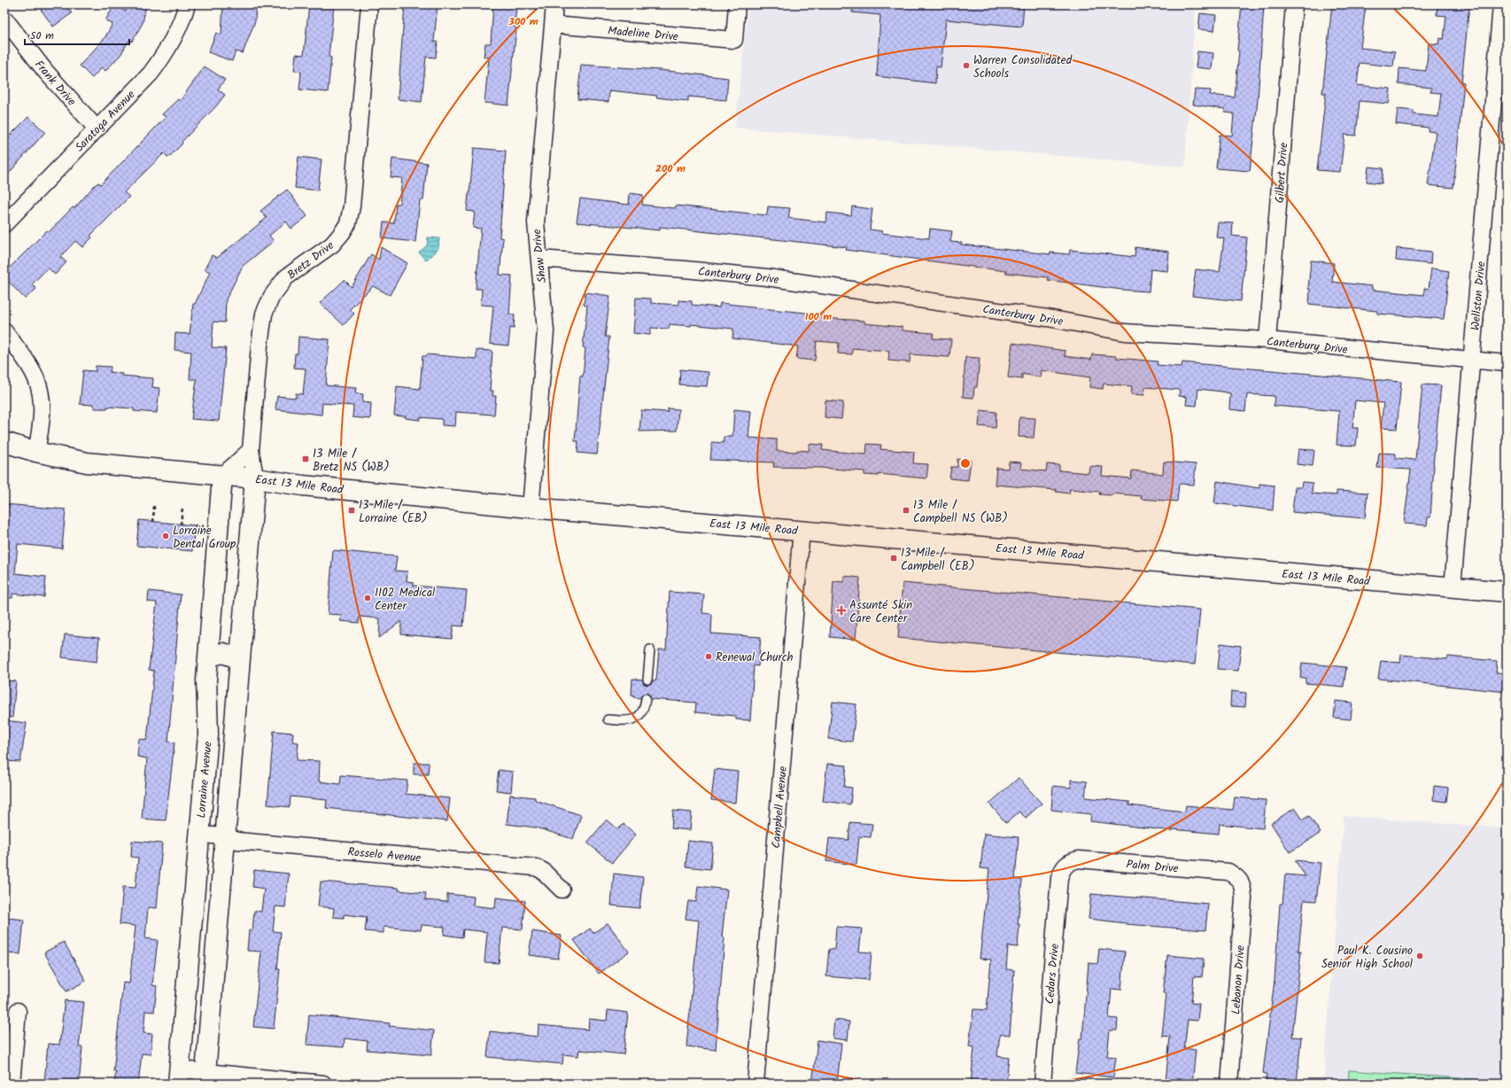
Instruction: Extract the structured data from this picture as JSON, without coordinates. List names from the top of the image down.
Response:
{
  "streets": {
    "main road": ["East 13 Mile Road", "Lorraine Avenue"],
    "street": [
      "Madeline Drive",
      "Frank Drive",
      "Saratoga Avenue",
      "Gilbert Drive",
      "Shaw Drive",
      "Bretz Drive",
      "Canterbury Drive",
      "Wellston Drive",
      "Campbell Avenue",
      "Rosselo Avenue",
      "Palm Drive",
      "Cedars Drive",
      "Lebanon Drive"
    ]
  },
  "crossings": [
    ["Madeline Drive", "Shaw Drive"],
    ["Frank Drive", "Saratoga Avenue"],
    ["Gilbert Drive", "Canterbury Drive"],
    ["Shaw Drive", "Canterbury Drive"],
    ["Shaw Drive", "East 13 Mile Road"],
    ["Bretz Drive", "East 13 Mile Road"],
    ["Canterbury Drive", "Wellston Drive"],
    ["Wellston Drive", "East 13 Mile Road"],
    ["East 13 Mile Road", "Lorraine Avenue"],
    ["East 13 Mile Road", "Campbell Avenue"],
    ["Lorraine Avenue", "Rosselo Avenue"],
    ["Palm Drive", "Cedars Drive"],
    ["Palm Drive", "Lebanon Drive"]
  ],
  "places": {
    "other": [
      "Warren Consolidated Schools",
      "Lorraine Dental Group",
      "1102 Medical Center",
      "Renewal Church",
      "Paul K. Cousino Senior High School"
    ],
    "transit": [
      "13 Mile / Bretz NS (WB)",
      "13 Mile / Lorraine (EB)",
      "13 Mile / Campbell NS (WB)",
      "13 Mile / Campbell (EB)"
    ],
    "health": ["Assunté Skin Care Center"]
  },
  "scale_bar": "50 m",
  "rings": ["300 m", "200 m", "100 m"]
}
